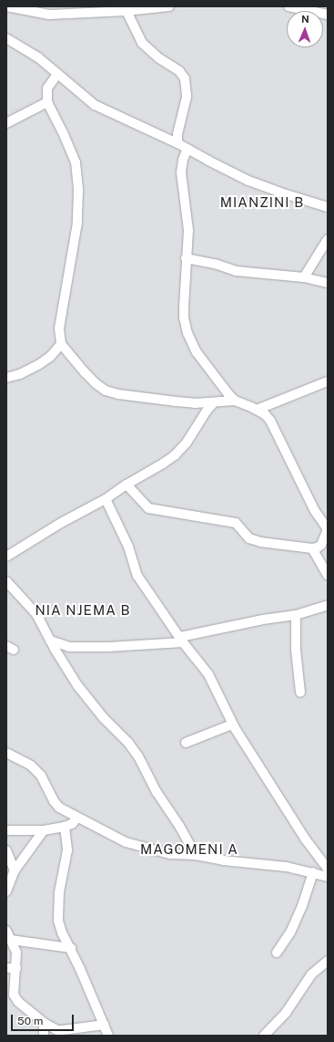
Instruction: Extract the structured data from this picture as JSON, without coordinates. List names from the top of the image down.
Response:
{
  "districts": ["MIANZINI B", "NIA NJEMA B", "MAGOMENI A"],
  "scale_bar": "50 m",
  "north": "top"
}
